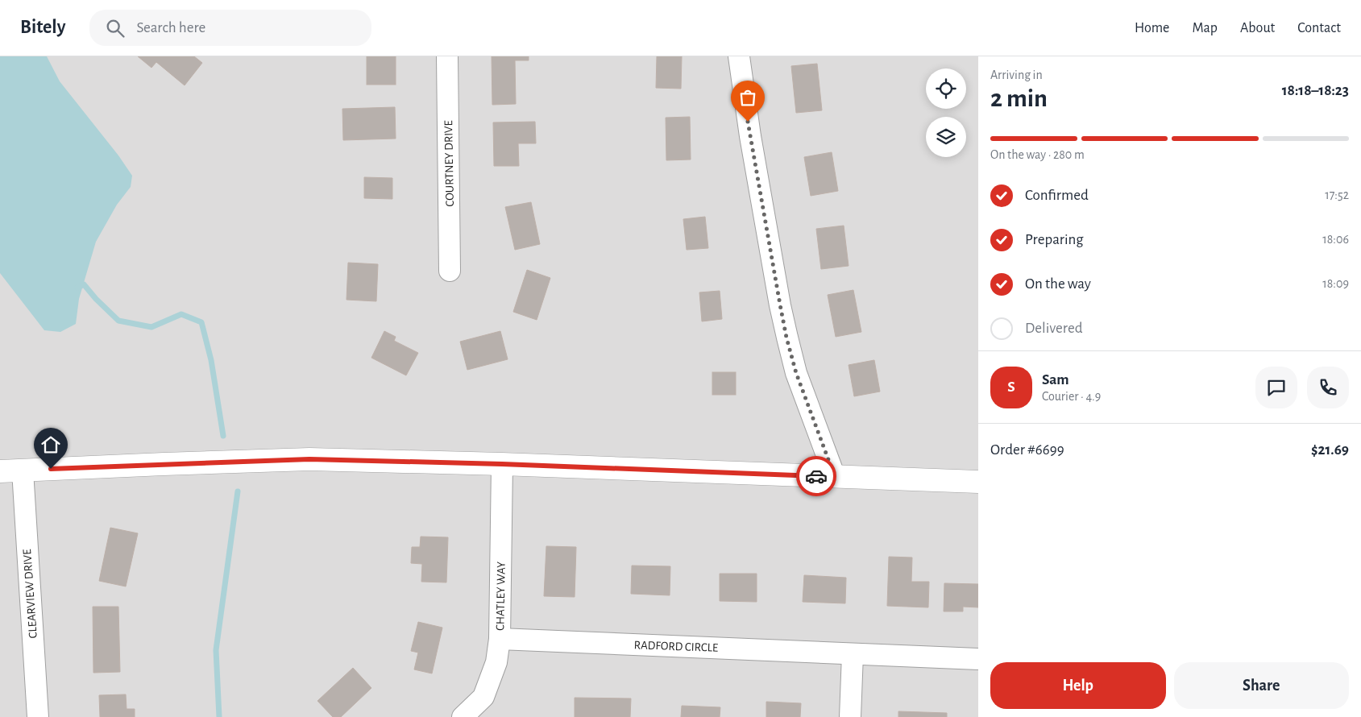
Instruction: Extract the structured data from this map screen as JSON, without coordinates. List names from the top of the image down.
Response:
{
  "streets": {
    "street": [
      "COURTNEY DRIVE",
      "CLEARVIEW DRIVE",
      "CHATLEY WAY",
      "RADFORD CIRCLE"
    ]
  },
  "crossings": [
    ["CHATLEY WAY", "RADFORD CIRCLE"]
  ],
  "page": {
    "header": "Bitely",
    "search": "Search here",
    "nav": [
      "Home",
      "Map",
      "About",
      "Contact"
    ],
    "heading": ["2 min", "Arriving in", "18:18–18:23"],
    "panel": [
      "Sam",
      "Courier · 4.9",
      "Order #6699",
      "$21.69"
    ],
    "bar": "On the way · 280 m",
    "list": [
      ["Confirmed", "17:52"],
      ["Preparing", "18:06"],
      ["On the way", "18:09"],
      "Delivered"
    ],
    "round": "S",
    "buttons": ["Help", "Share"]
  }
}
